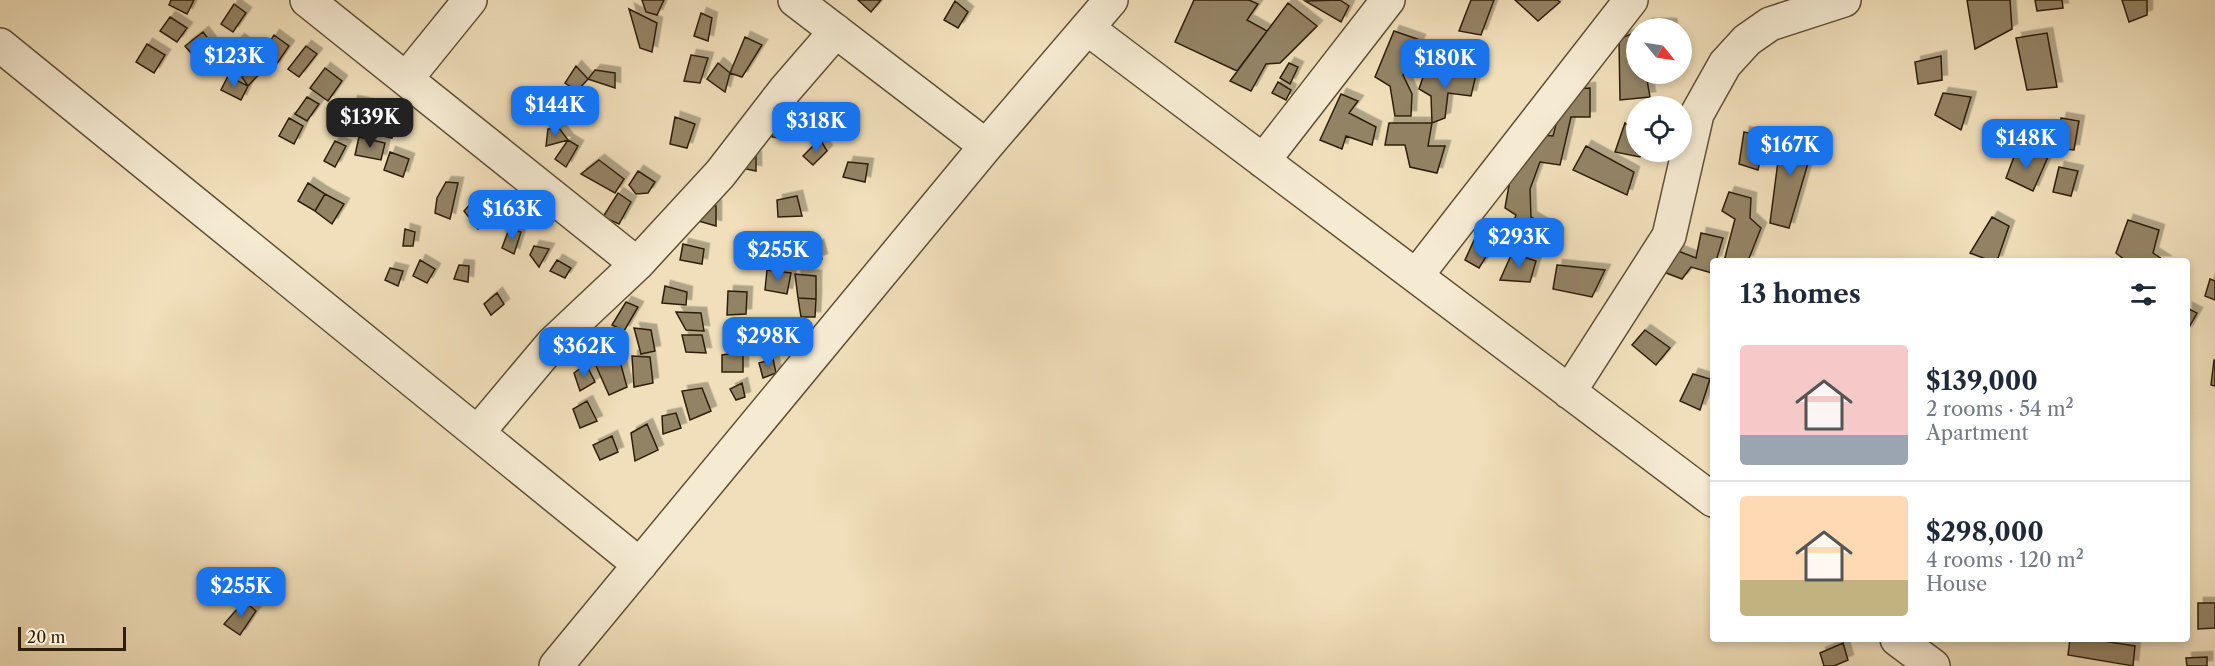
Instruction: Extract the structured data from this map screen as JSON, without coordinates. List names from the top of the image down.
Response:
{
  "scale_bar": "20 m",
  "north": "bottom right",
  "page": {
    "price": [
      "$123K",
      "$180K",
      "$144K",
      "$139K",
      "$318K",
      "$148K",
      "$167K",
      "$163K",
      "$293K",
      "$255K",
      "$298K",
      "$362K",
      "$255K"
    ],
    "heading": "13 homes",
    "list": [
      {
        "name": "$139,000",
        "note": "2 rooms · 54 m² · Apartment"
      },
      {
        "name": "$298,000",
        "note": "4 rooms · 120 m² · House"
      }
    ],
    "scale": "20 m"
  }
}
